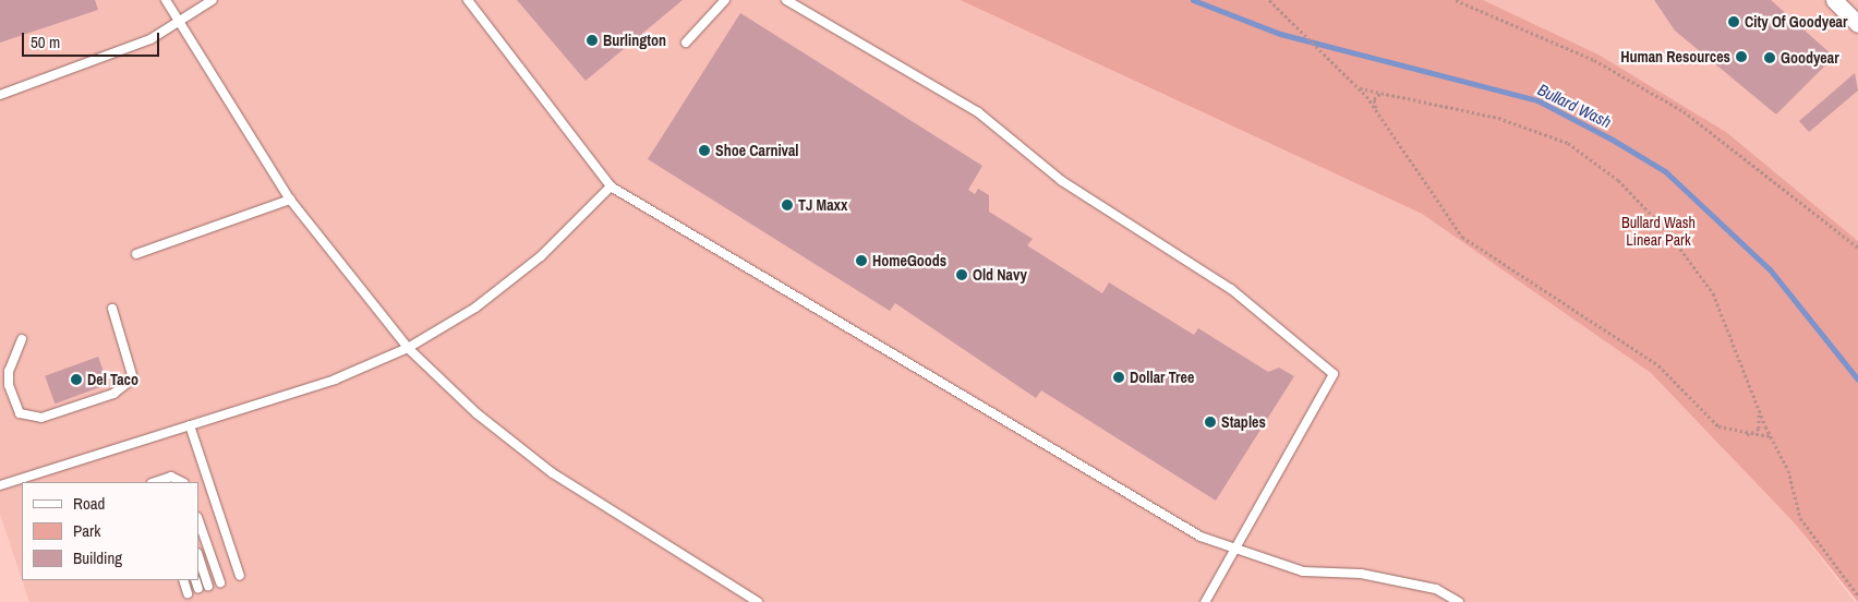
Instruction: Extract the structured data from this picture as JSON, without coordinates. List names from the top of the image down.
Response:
{
  "water": ["Bullard Wash"],
  "parks": ["Bullard Wash Linear Park"],
  "places": [
    "City Of Goodyear",
    "Burlington",
    "Human Resources",
    "Goodyear",
    "Shoe Carnival",
    "TJ Maxx",
    "HomeGoods",
    "Old Navy",
    "Dollar Tree",
    "Del Taco",
    "Staples"
  ],
  "legend": ["Road", "Park", "Building"],
  "scale_bar": "50 m"
}
